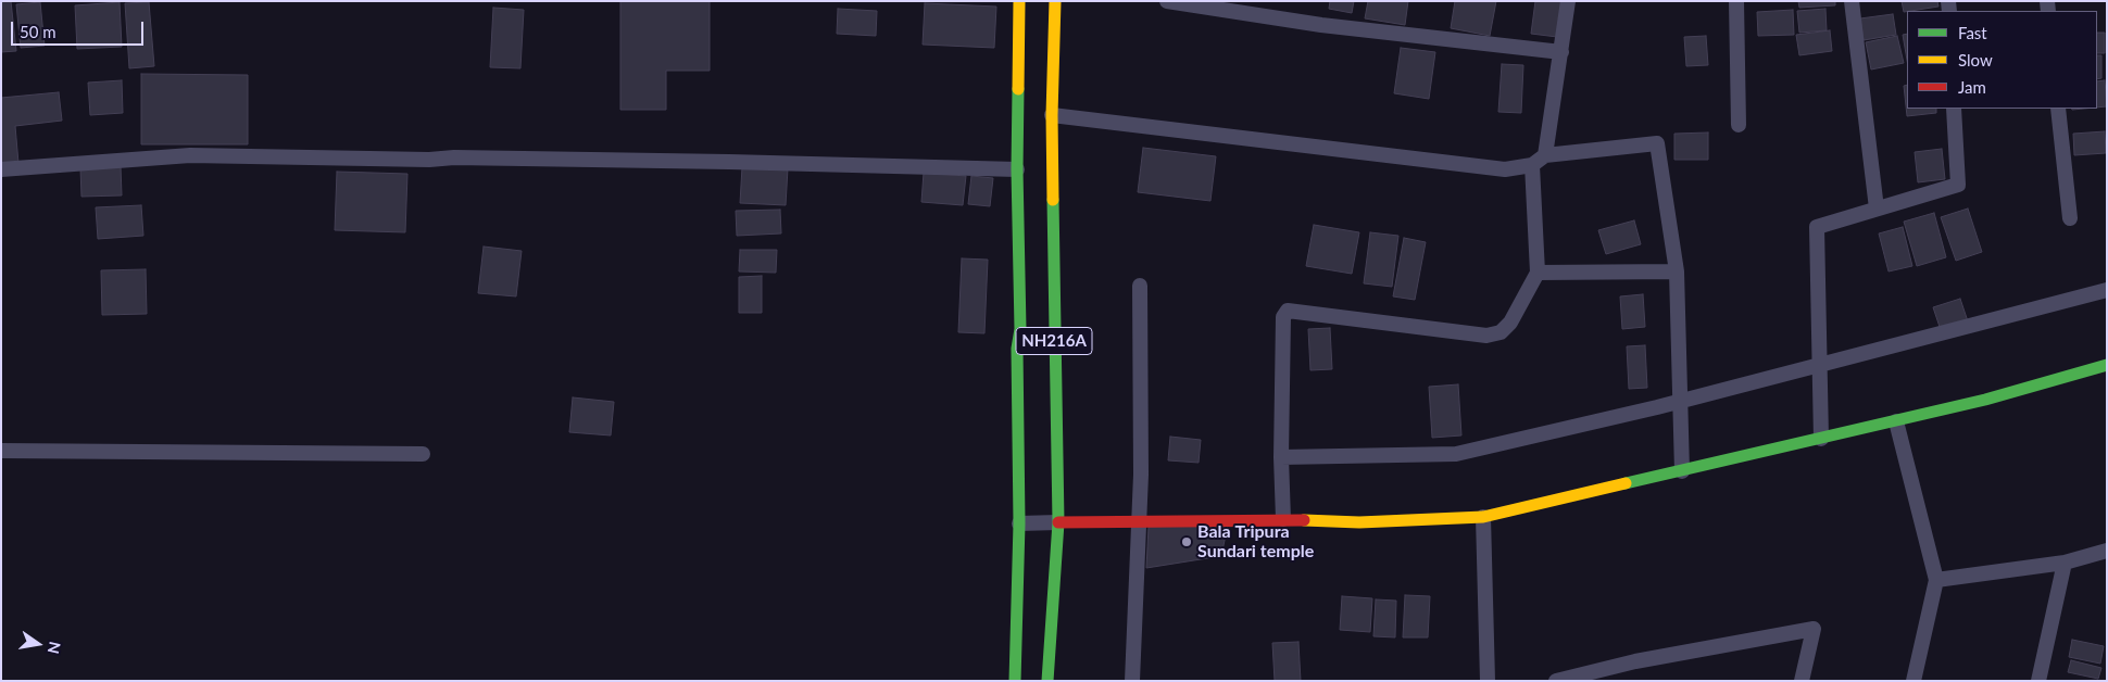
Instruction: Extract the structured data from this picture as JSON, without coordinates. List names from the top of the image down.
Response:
{
  "streets": {
    "main road": ["NH216A"]
  },
  "places": ["Bala Tripura Sundari temple"],
  "legend": ["Fast", "Slow", "Jam"],
  "scale_bar": "50 m",
  "north": "right"
}
